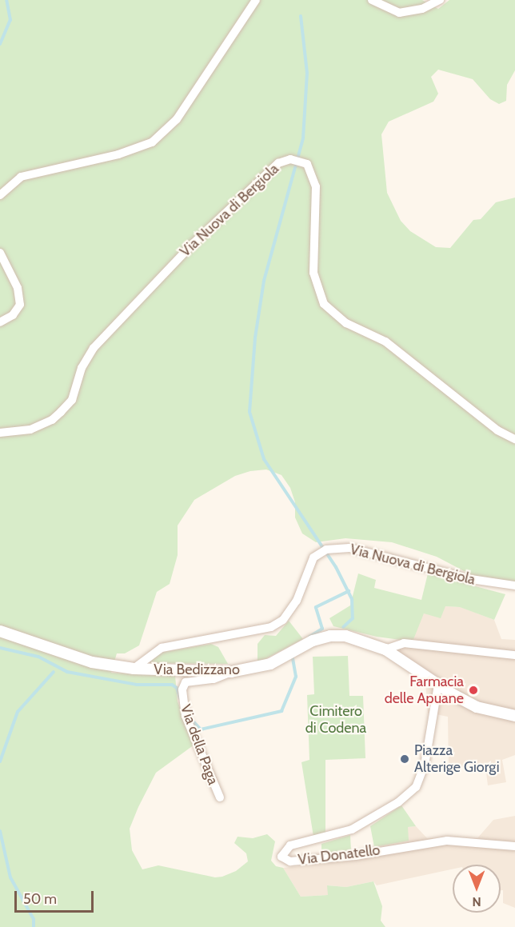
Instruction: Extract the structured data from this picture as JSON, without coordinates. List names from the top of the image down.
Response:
{
  "streets": {
    "street": [
      "Via Nuova di Bergiola",
      "Via Bedizzano",
      "Via della Paga",
      "Via Donatello"
    ]
  },
  "crossings": [
    ["Via Nuova di Bergiola", "Via Bedizzano"],
    ["Via Bedizzano", "Via della Paga"],
    ["Via Bedizzano", "Via Donatello"]
  ],
  "parks": ["Cimitero di Codena"],
  "places": ["Farmacia delle Apuane", "Piazza Alterige Giorgi"],
  "scale_bar": "50 m",
  "north": "bottom"
}
